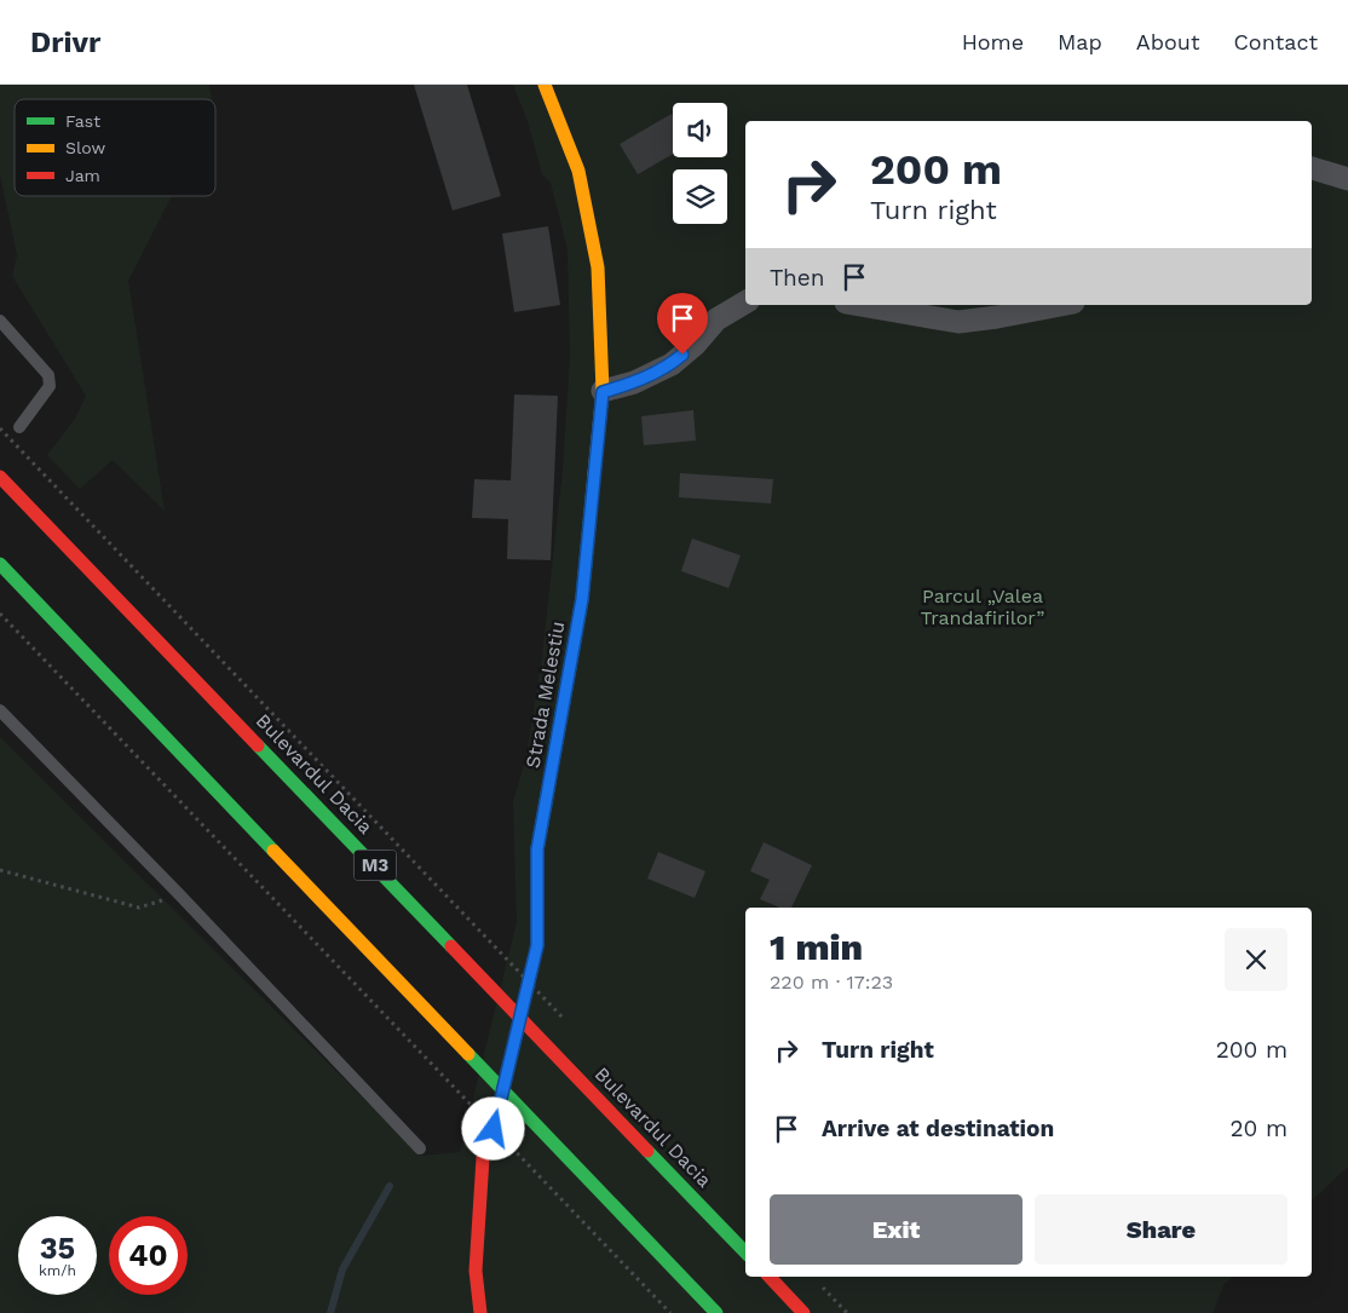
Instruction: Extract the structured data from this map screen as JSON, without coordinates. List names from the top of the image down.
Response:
{
  "streets": {
    "main road": ["Strada Melestiu", "Bulevardul Dacia", "M3"]
  },
  "parks": ["Parcul „Valea Trandafirilor”"],
  "legend": ["Fast", "Slow", "Jam"],
  "page": {
    "header": "Drivr",
    "nav": [
      "Home",
      "Map",
      "About",
      "Contact"
    ],
    "turn": ["200 m", "Turn right"],
    "then": "Then",
    "heading": ["1 min", "220 m · 17:23"],
    "list": [
      {
        "name": "Turn right",
        "value": "200 m"
      },
      {
        "name": "Arrive at destination",
        "value": "20 m"
      }
    ],
    "buttons": ["Exit", "Share"],
    "speed": "35 km/h",
    "limit": "40"
  }
}
